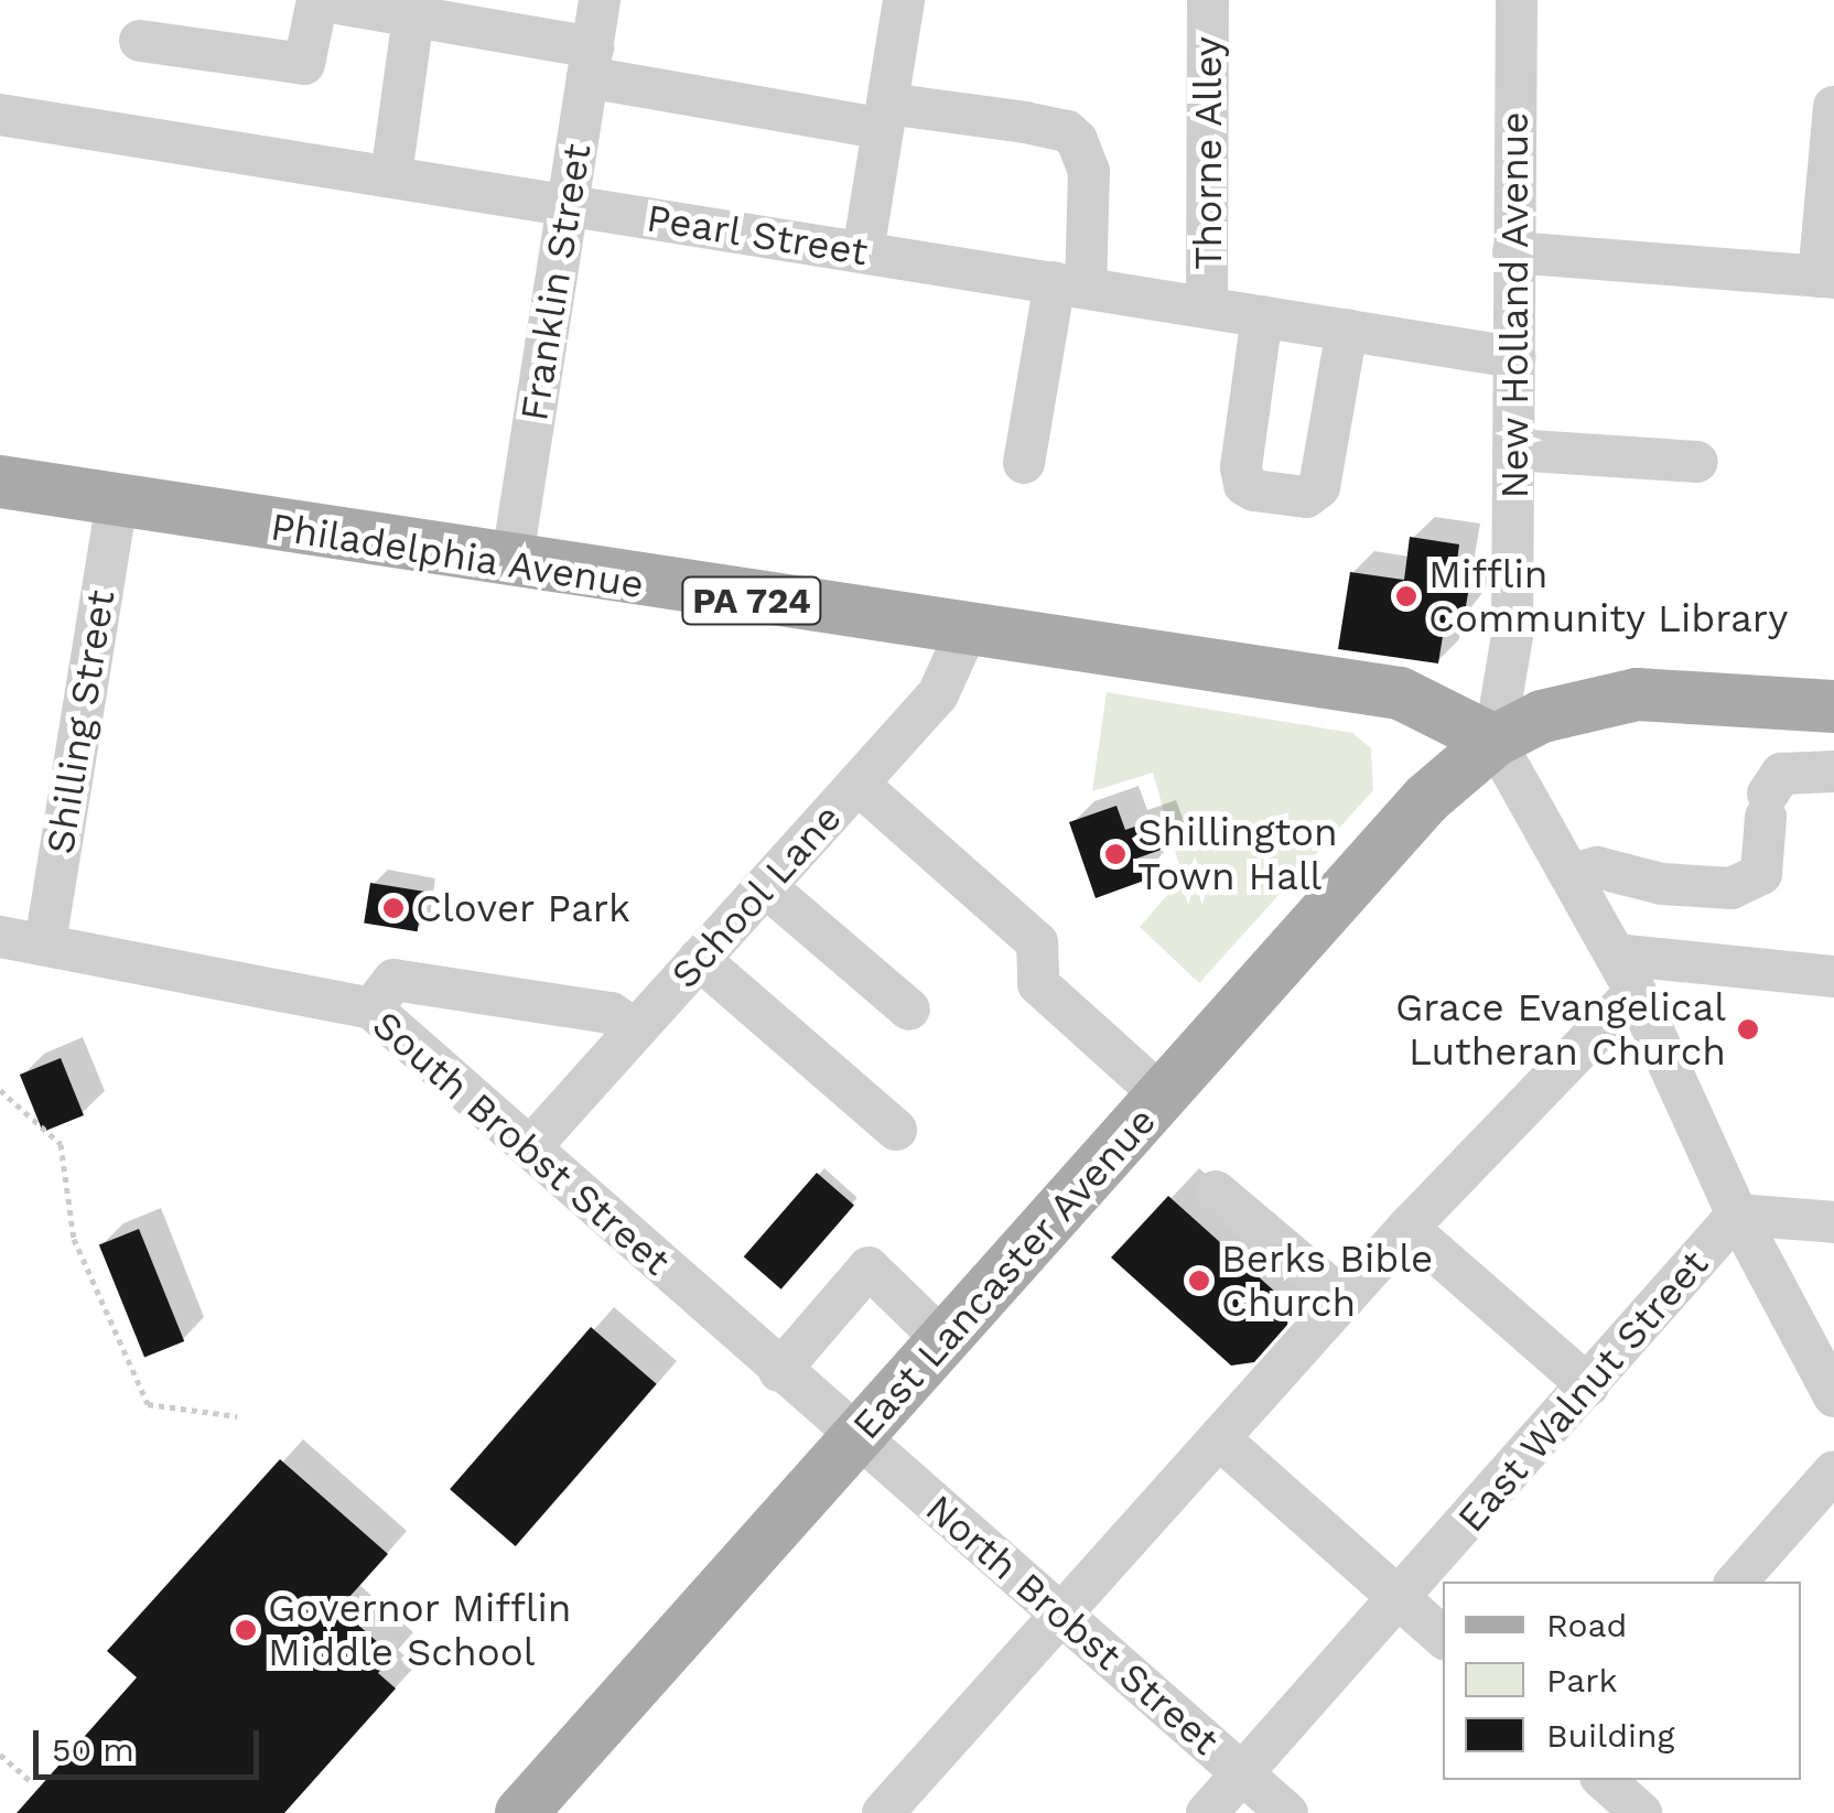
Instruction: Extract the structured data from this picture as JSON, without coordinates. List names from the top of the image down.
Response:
{
  "streets": {
    "main road": ["Philadelphia Avenue", "PA 724", "East Lancaster Avenue"],
    "street": [
      "Thorne Alley",
      "Pearl Street",
      "Franklin Street",
      "New Holland Avenue",
      "Shilling Street",
      "School Lane",
      "South Brobst Street",
      "East Walnut Street",
      "North Brobst Street"
    ]
  },
  "crossings": [
    ["Thorne Alley", "Pearl Street"],
    ["Pearl Street", "Franklin Street"],
    ["Pearl Street", "New Holland Avenue"],
    ["Franklin Street", "Philadelphia Avenue"],
    ["New Holland Avenue", "Philadelphia Avenue"],
    ["New Holland Avenue", "East Lancaster Avenue"],
    ["Philadelphia Avenue", "Shilling Street"],
    ["Philadelphia Avenue", "School Lane"],
    ["Philadelphia Avenue", "East Lancaster Avenue"],
    ["Shilling Street", "South Brobst Street"],
    ["School Lane", "South Brobst Street"],
    ["South Brobst Street", "East Lancaster Avenue"],
    ["South Brobst Street", "North Brobst Street"],
    ["East Lancaster Avenue", "North Brobst Street"],
    ["East Walnut Street", "North Brobst Street"]
  ],
  "places": [
    "Mifflin Community Library",
    "Shillington Town Hall",
    "Clover Park",
    "Grace Evangelical Lutheran Church",
    "Berks Bible Church",
    "Governor Mifflin Middle School"
  ],
  "legend": ["Road", "Park", "Building"],
  "scale_bar": "50 m"
}
